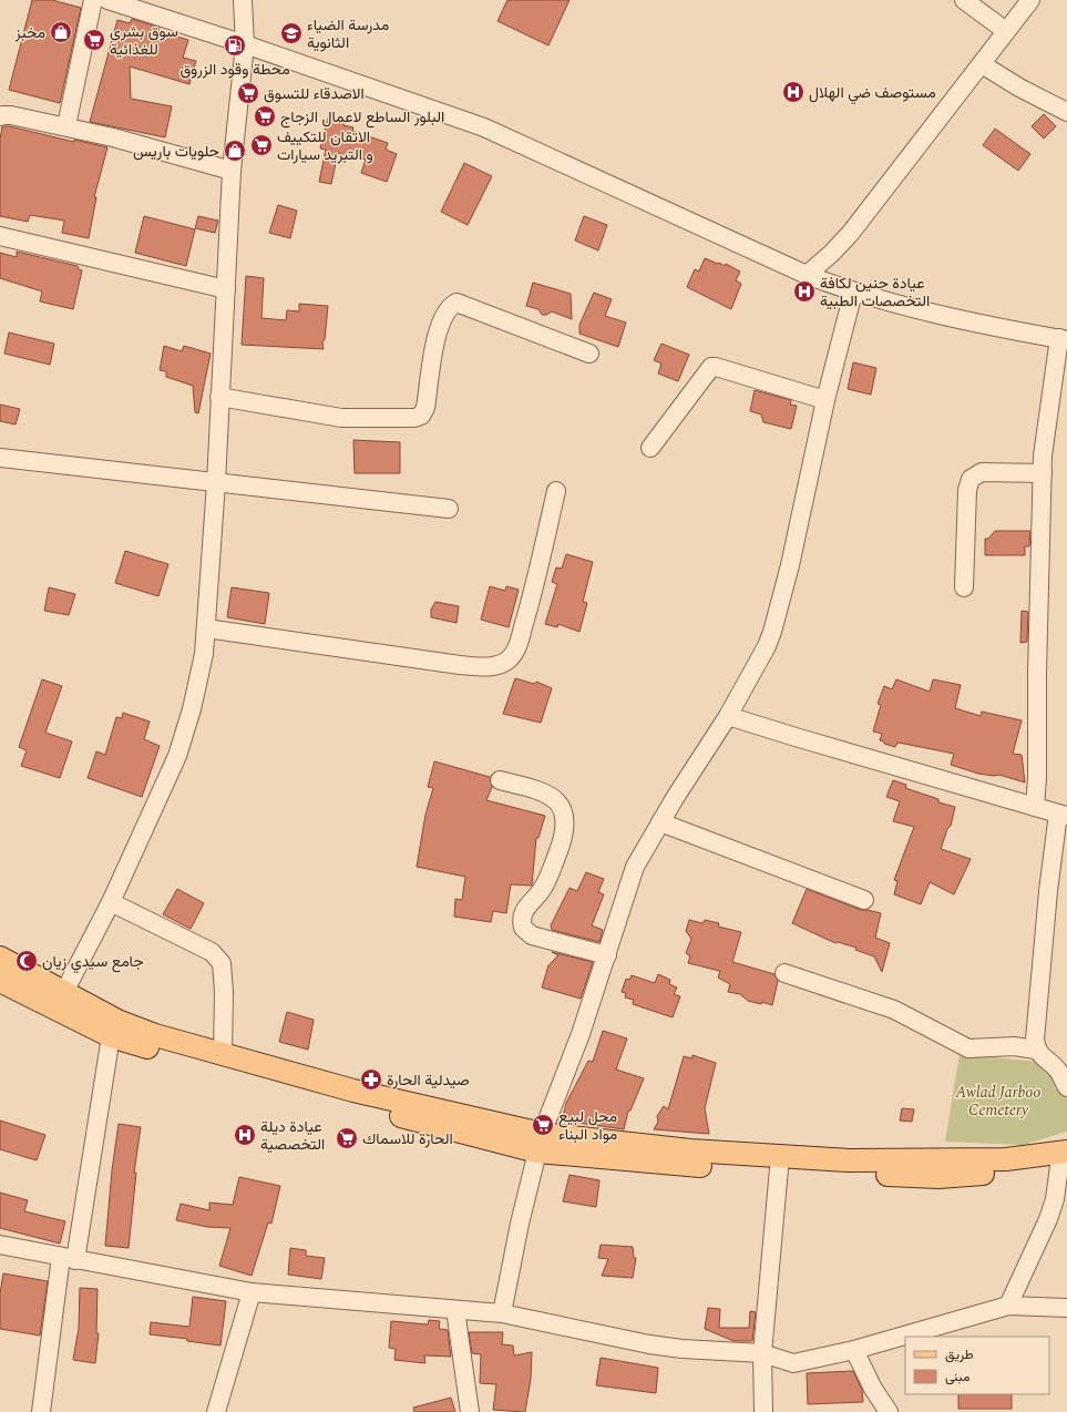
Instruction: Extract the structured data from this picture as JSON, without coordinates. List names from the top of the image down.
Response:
{
  "parks": ["Awlad Jarboo Cemetery"],
  "places": {
    "shop": ["مخبز", "حلويات باريس"],
    "school or university": ["مدرسة الضياء الثانوية"],
    "supermarket": [
      "سوق بشرى للغذائية",
      "الاصدقاء للتسوق",
      "البلور الساطع لاعمال الزجاج",
      "الاتقان للتكييف و التبريد سيارات",
      "محل لبيع مواد البناء",
      "الحارة للاسماك"
    ],
    "fuel station": ["محطة وقود الزروق"],
    "hospital": ["مستوصف ضي الهلال", "عيادة حنين لكافة التخصصات الطبية", "عيادة ديلة التخصصية"],
    "mosque": ["جامع سيدي زيان"],
    "pharmacy": ["صيدلية الحارة"]
  },
  "legend": ["طريق", "مبنى"]
}
